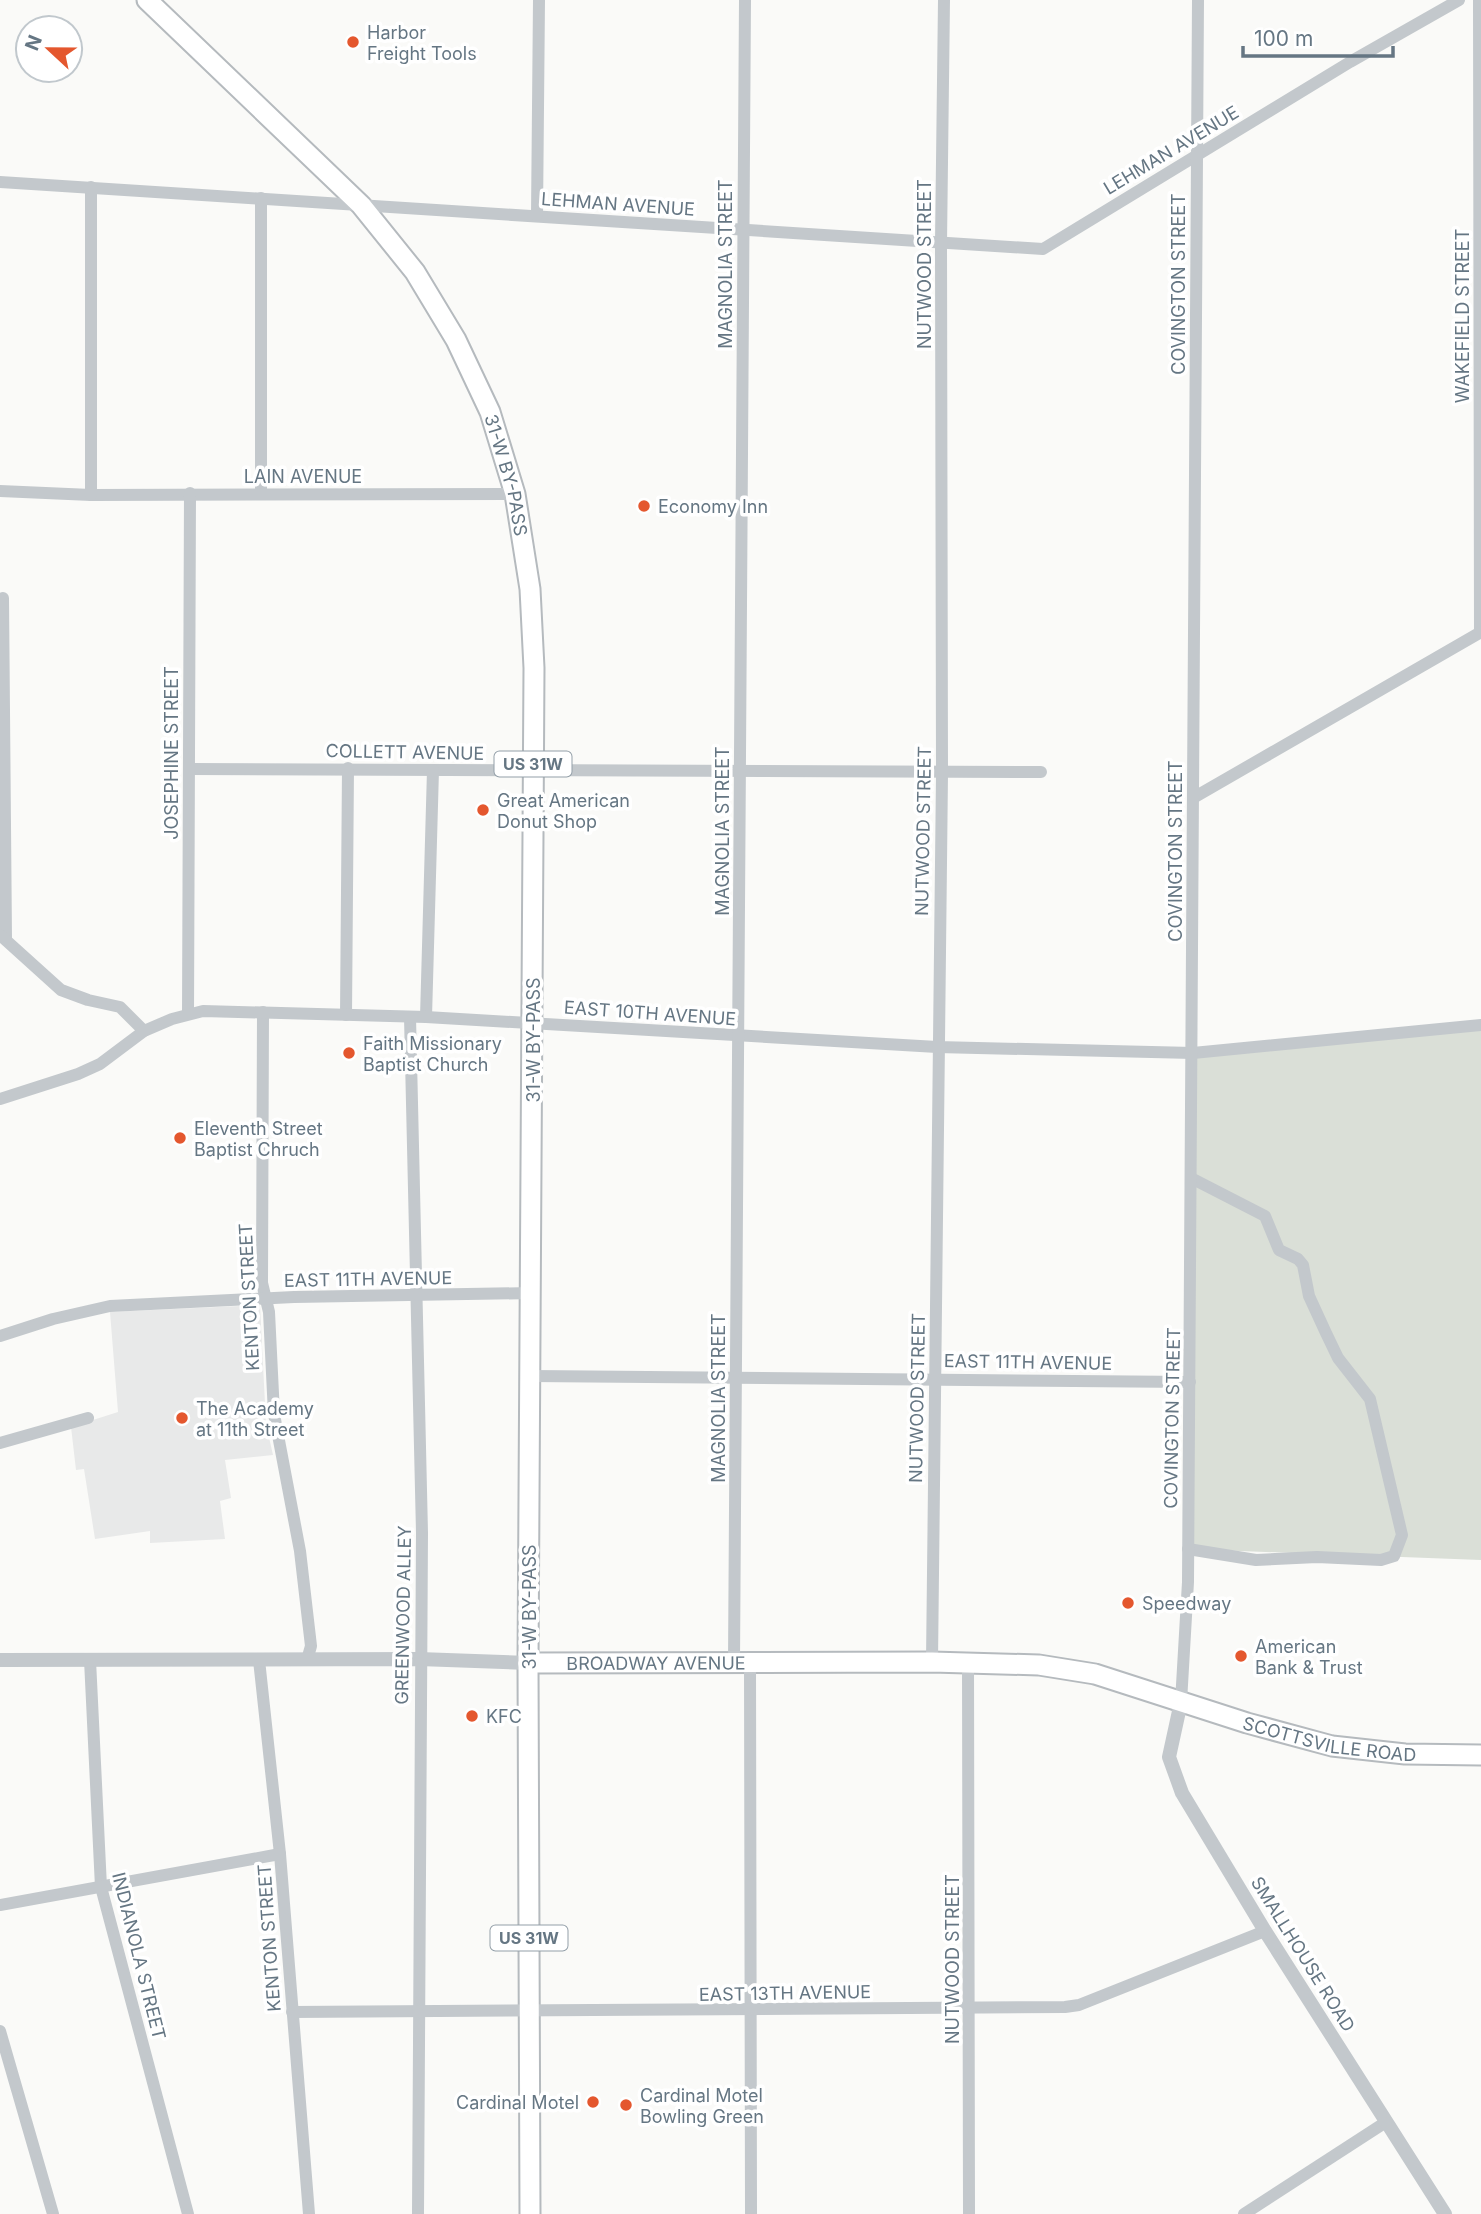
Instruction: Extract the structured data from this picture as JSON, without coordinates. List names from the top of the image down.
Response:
{
  "streets": {
    "main road": [
      "31-W BY-PASS",
      "US 31W",
      "BROADWAY AVENUE",
      "SCOTTSVILLE ROAD"
    ],
    "street": [
      "LEHMAN AVENUE",
      "MAGNOLIA STREET",
      "NUTWOOD STREET",
      "COVINGTON STREET",
      "WAKEFIELD STREET",
      "LAIN AVENUE",
      "COLLETT AVENUE",
      "JOSEPHINE STREET",
      "EAST 10TH AVENUE",
      "EAST 11TH AVENUE",
      "KENTON STREET",
      "GREENWOOD ALLEY",
      "SMALLHOUSE ROAD",
      "INDIANOLA STREET",
      "EAST 13TH AVENUE"
    ]
  },
  "crossings": [
    ["LEHMAN AVENUE", "MAGNOLIA STREET"],
    ["LEHMAN AVENUE", "NUTWOOD STREET"],
    ["LEHMAN AVENUE", "COVINGTON STREET"],
    ["LEHMAN AVENUE", "31-W BY-PASS"],
    ["MAGNOLIA STREET", "COLLETT AVENUE"],
    ["MAGNOLIA STREET", "EAST 10TH AVENUE"],
    ["MAGNOLIA STREET", "EAST 11TH AVENUE"],
    ["MAGNOLIA STREET", "BROADWAY AVENUE"],
    ["MAGNOLIA STREET", "EAST 13TH AVENUE"],
    ["NUTWOOD STREET", "COLLETT AVENUE"],
    ["NUTWOOD STREET", "EAST 10TH AVENUE"],
    ["NUTWOOD STREET", "EAST 11TH AVENUE"],
    ["NUTWOOD STREET", "BROADWAY AVENUE"],
    ["NUTWOOD STREET", "EAST 13TH AVENUE"],
    ["COVINGTON STREET", "EAST 10TH AVENUE"],
    ["COVINGTON STREET", "EAST 11TH AVENUE"],
    ["COVINGTON STREET", "BROADWAY AVENUE"],
    ["COVINGTON STREET", "SCOTTSVILLE ROAD"],
    ["COVINGTON STREET", "SMALLHOUSE ROAD"],
    ["LAIN AVENUE", "31-W BY-PASS"],
    ["LAIN AVENUE", "JOSEPHINE STREET"],
    ["31-W BY-PASS", "COLLETT AVENUE"],
    ["31-W BY-PASS", "EAST 10TH AVENUE"],
    ["31-W BY-PASS", "EAST 11TH AVENUE"],
    ["31-W BY-PASS", "BROADWAY AVENUE"],
    ["31-W BY-PASS", "EAST 13TH AVENUE"],
    ["COLLETT AVENUE", "JOSEPHINE STREET"],
    ["JOSEPHINE STREET", "EAST 10TH AVENUE"],
    ["EAST 10TH AVENUE", "KENTON STREET"],
    ["EAST 10TH AVENUE", "GREENWOOD ALLEY"],
    ["EAST 11TH AVENUE", "KENTON STREET"],
    ["EAST 11TH AVENUE", "GREENWOOD ALLEY"],
    ["KENTON STREET", "BROADWAY AVENUE"],
    ["KENTON STREET", "EAST 13TH AVENUE"],
    ["GREENWOOD ALLEY", "BROADWAY AVENUE"],
    ["GREENWOOD ALLEY", "EAST 13TH AVENUE"],
    ["BROADWAY AVENUE", "SCOTTSVILLE ROAD"],
    ["BROADWAY AVENUE", "SMALLHOUSE ROAD"],
    ["BROADWAY AVENUE", "INDIANOLA STREET"],
    ["SCOTTSVILLE ROAD", "SMALLHOUSE ROAD"],
    ["SMALLHOUSE ROAD", "EAST 13TH AVENUE"]
  ],
  "places": [
    "Harbor Freight Tools",
    "Economy Inn",
    "Great American Donut Shop",
    "Faith Missionary Baptist Church",
    "Eleventh Street Baptist Chruch",
    "The Academy at 11th Street",
    "Speedway",
    "American Bank & Trust",
    "KFC",
    "Cardinal Motel",
    "Cardinal Motel Bowling Green"
  ],
  "scale_bar": "100 m",
  "north": "left"
}
